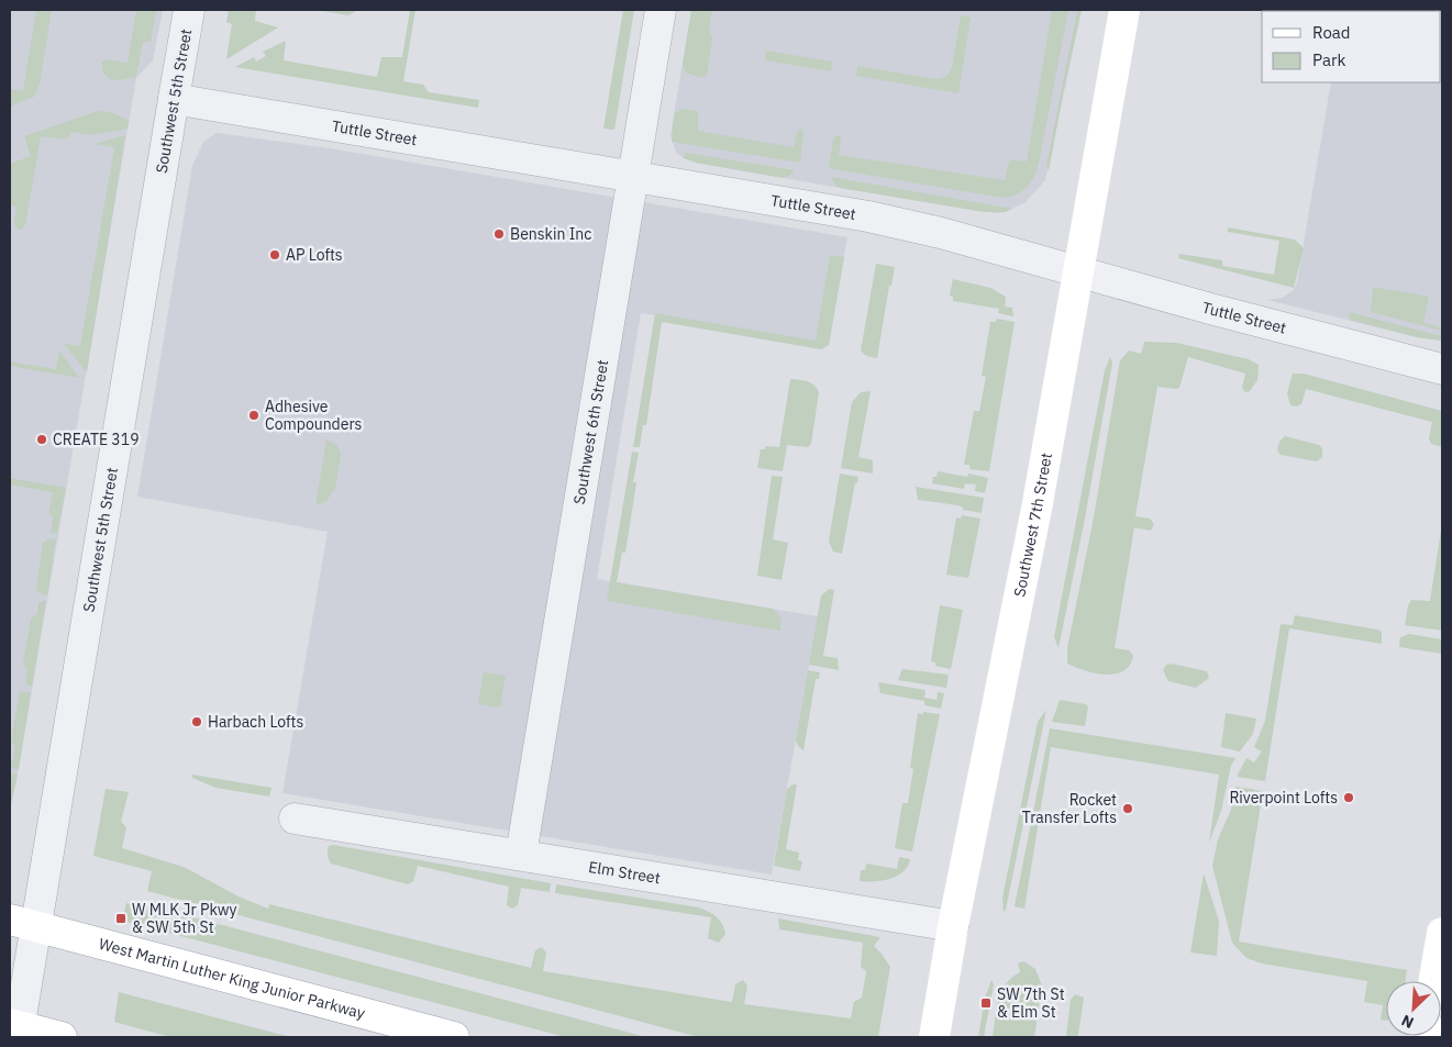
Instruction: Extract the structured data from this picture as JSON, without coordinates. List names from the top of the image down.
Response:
{
  "streets": {
    "main road": ["Southwest 7th Street", "West Martin Luther King Junior Parkway"],
    "street": [
      "Southwest 5th Street",
      "Tuttle Street",
      "Southwest 6th Street",
      "Elm Street"
    ]
  },
  "crossings": [
    ["Southwest 5th Street", "Tuttle Street"],
    ["Southwest 5th Street", "West Martin Luther King Junior Parkway"],
    ["Tuttle Street", "Southwest 6th Street"],
    ["Tuttle Street", "Southwest 7th Street"],
    ["Southwest 6th Street", "Elm Street"],
    ["Southwest 7th Street", "Elm Street"]
  ],
  "places": {
    "other": [
      "Benskin Inc",
      "AP Lofts",
      "Adhesive Compounders",
      "CREATE 319",
      "Harbach Lofts",
      "Riverpoint Lofts",
      "Rocket Transfer Lofts"
    ],
    "transit": ["W MLK Jr Pkwy & SW 5th St", "SW 7th St & Elm St"]
  },
  "legend": ["Road", "Park"],
  "north": "bottom left"
}
